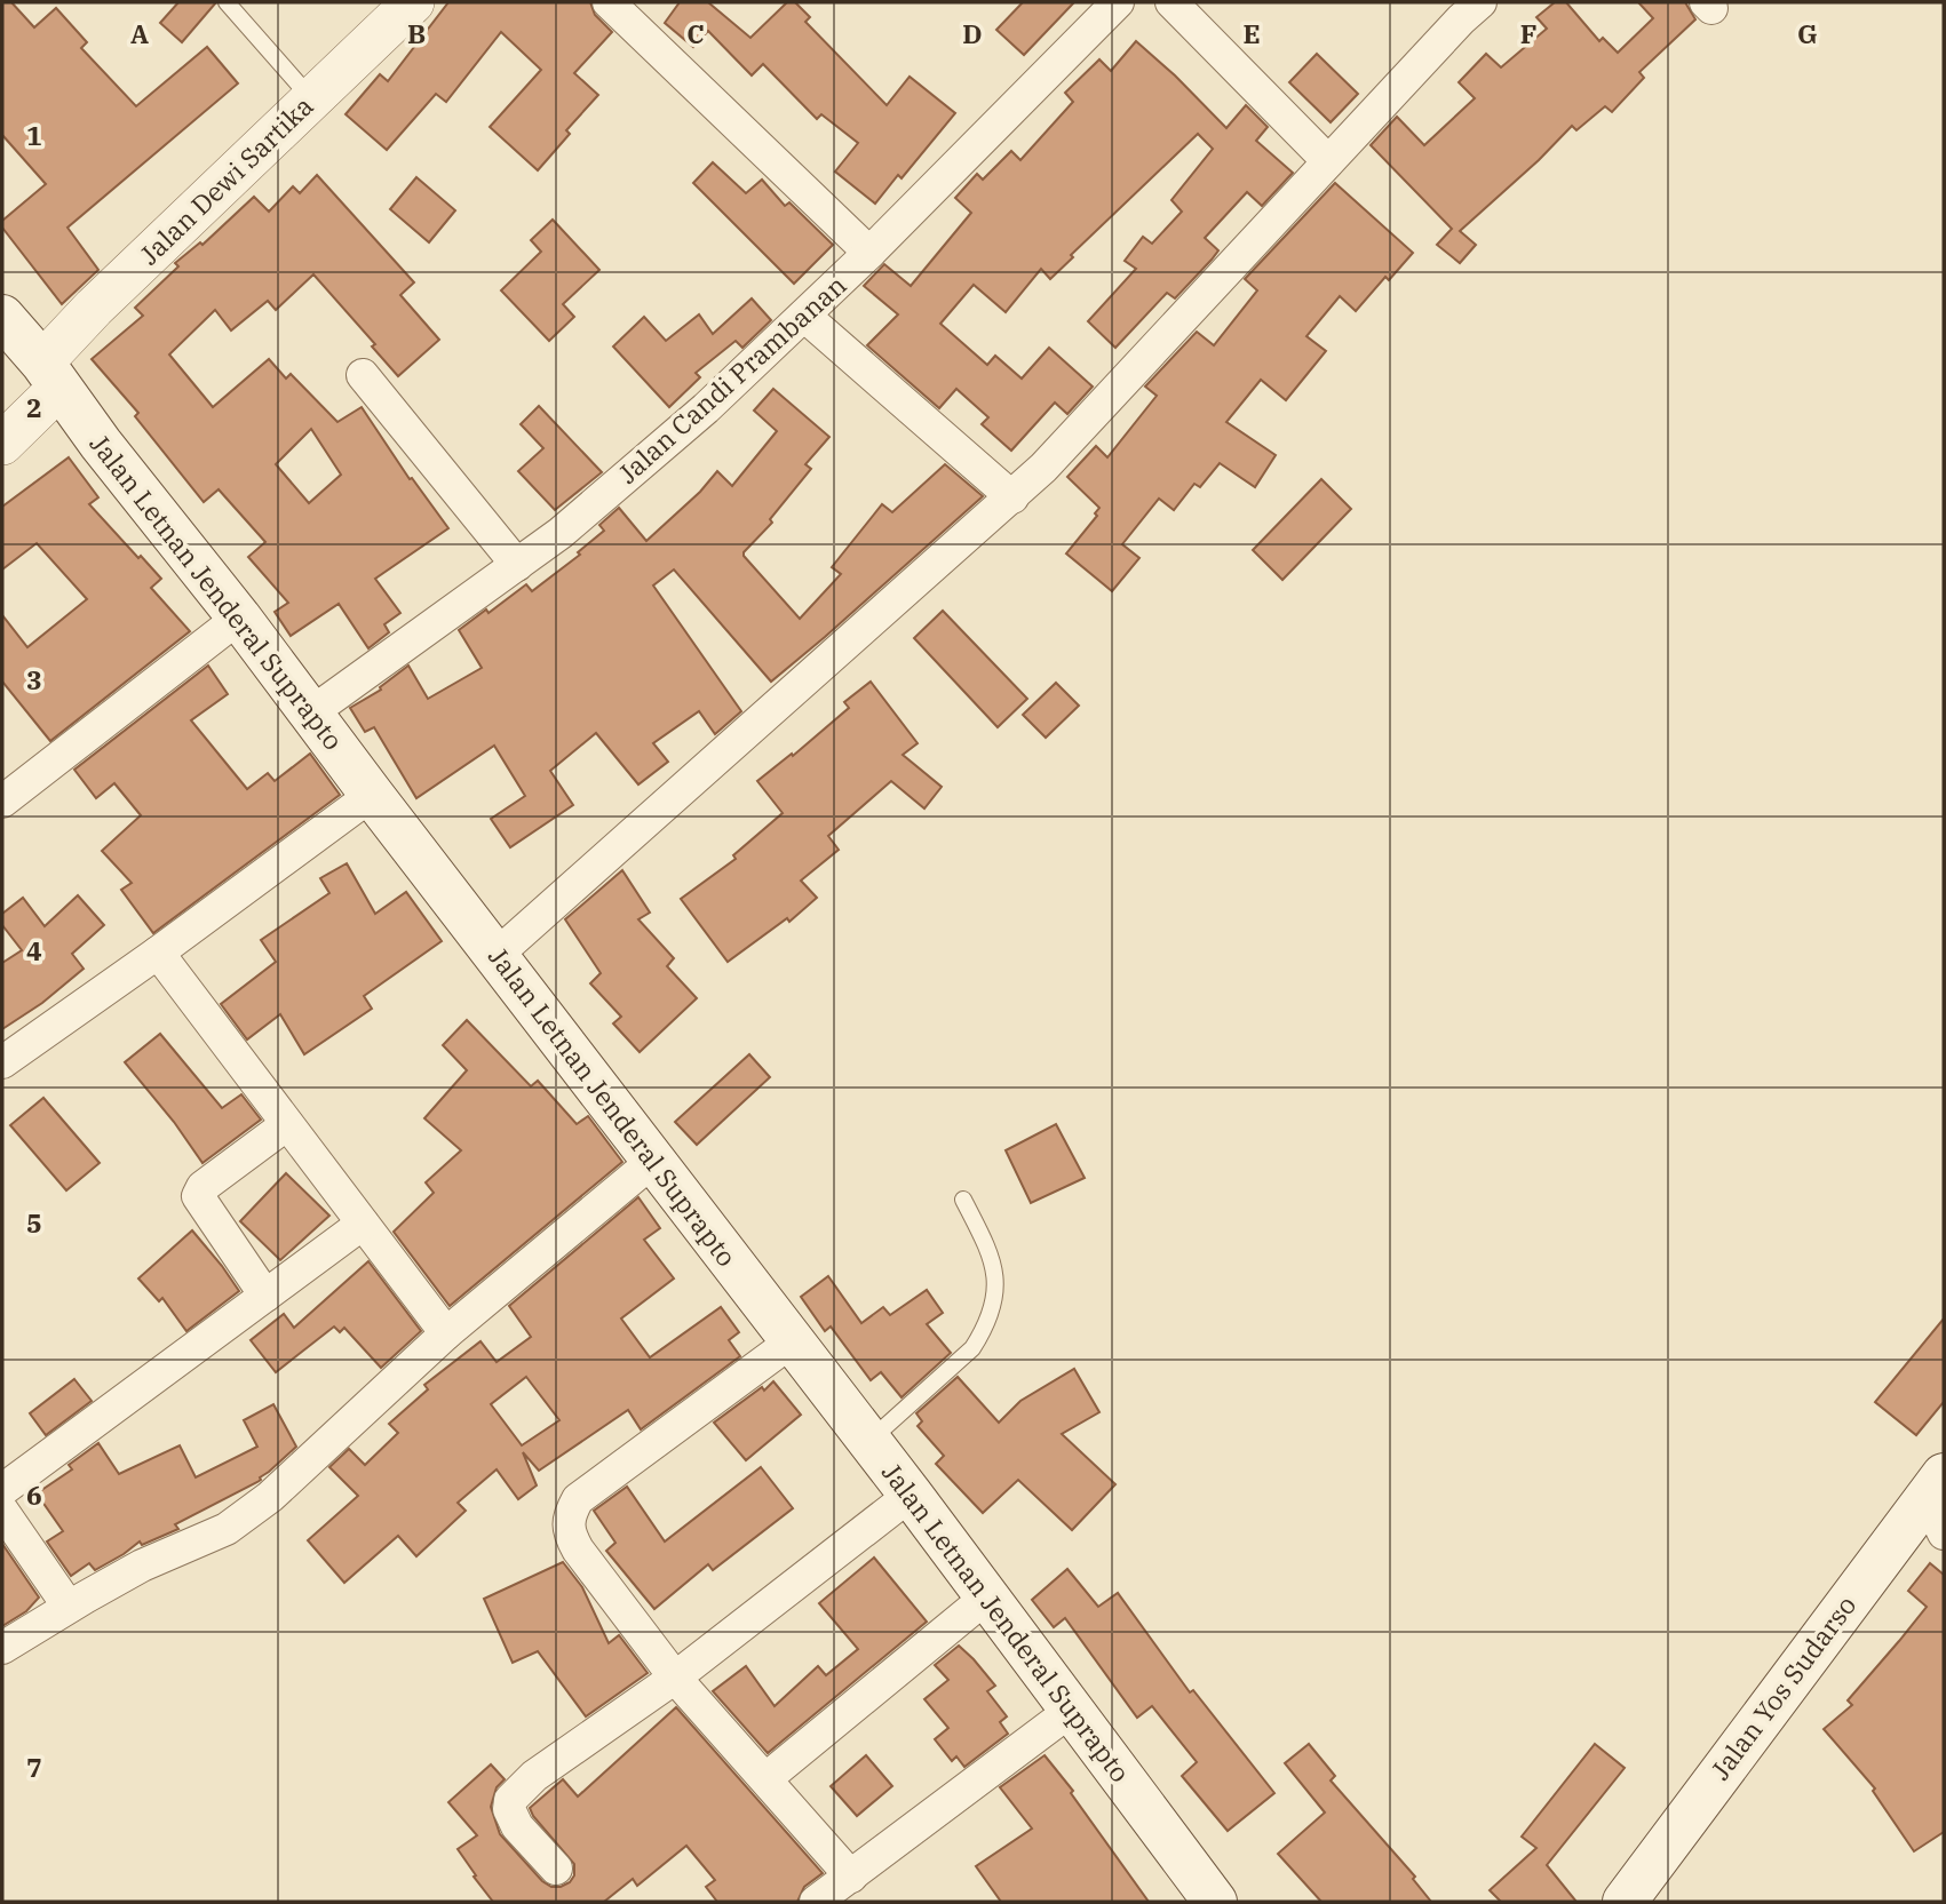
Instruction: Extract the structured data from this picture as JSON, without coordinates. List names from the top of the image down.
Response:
{
  "streets": {
    "main road": ["Jalan Letnan Jenderal Suprapto", "Jalan Yos Sudarso"],
    "street": ["Jalan Dewi Sartika", "Jalan Candi Prambanan"]
  },
  "crossings": [
    ["Jalan Dewi Sartika", "Jalan Letnan Jenderal Suprapto"],
    ["Jalan Candi Prambanan", "Jalan Letnan Jenderal Suprapto"]
  ],
  "grid": {
    "columns": [
      "A",
      "B",
      "C",
      "D",
      "E",
      "F",
      "G"
    ],
    "rows": [
      "1",
      "2",
      "3",
      "4",
      "5",
      "6",
      "7"
    ]
  }
}
